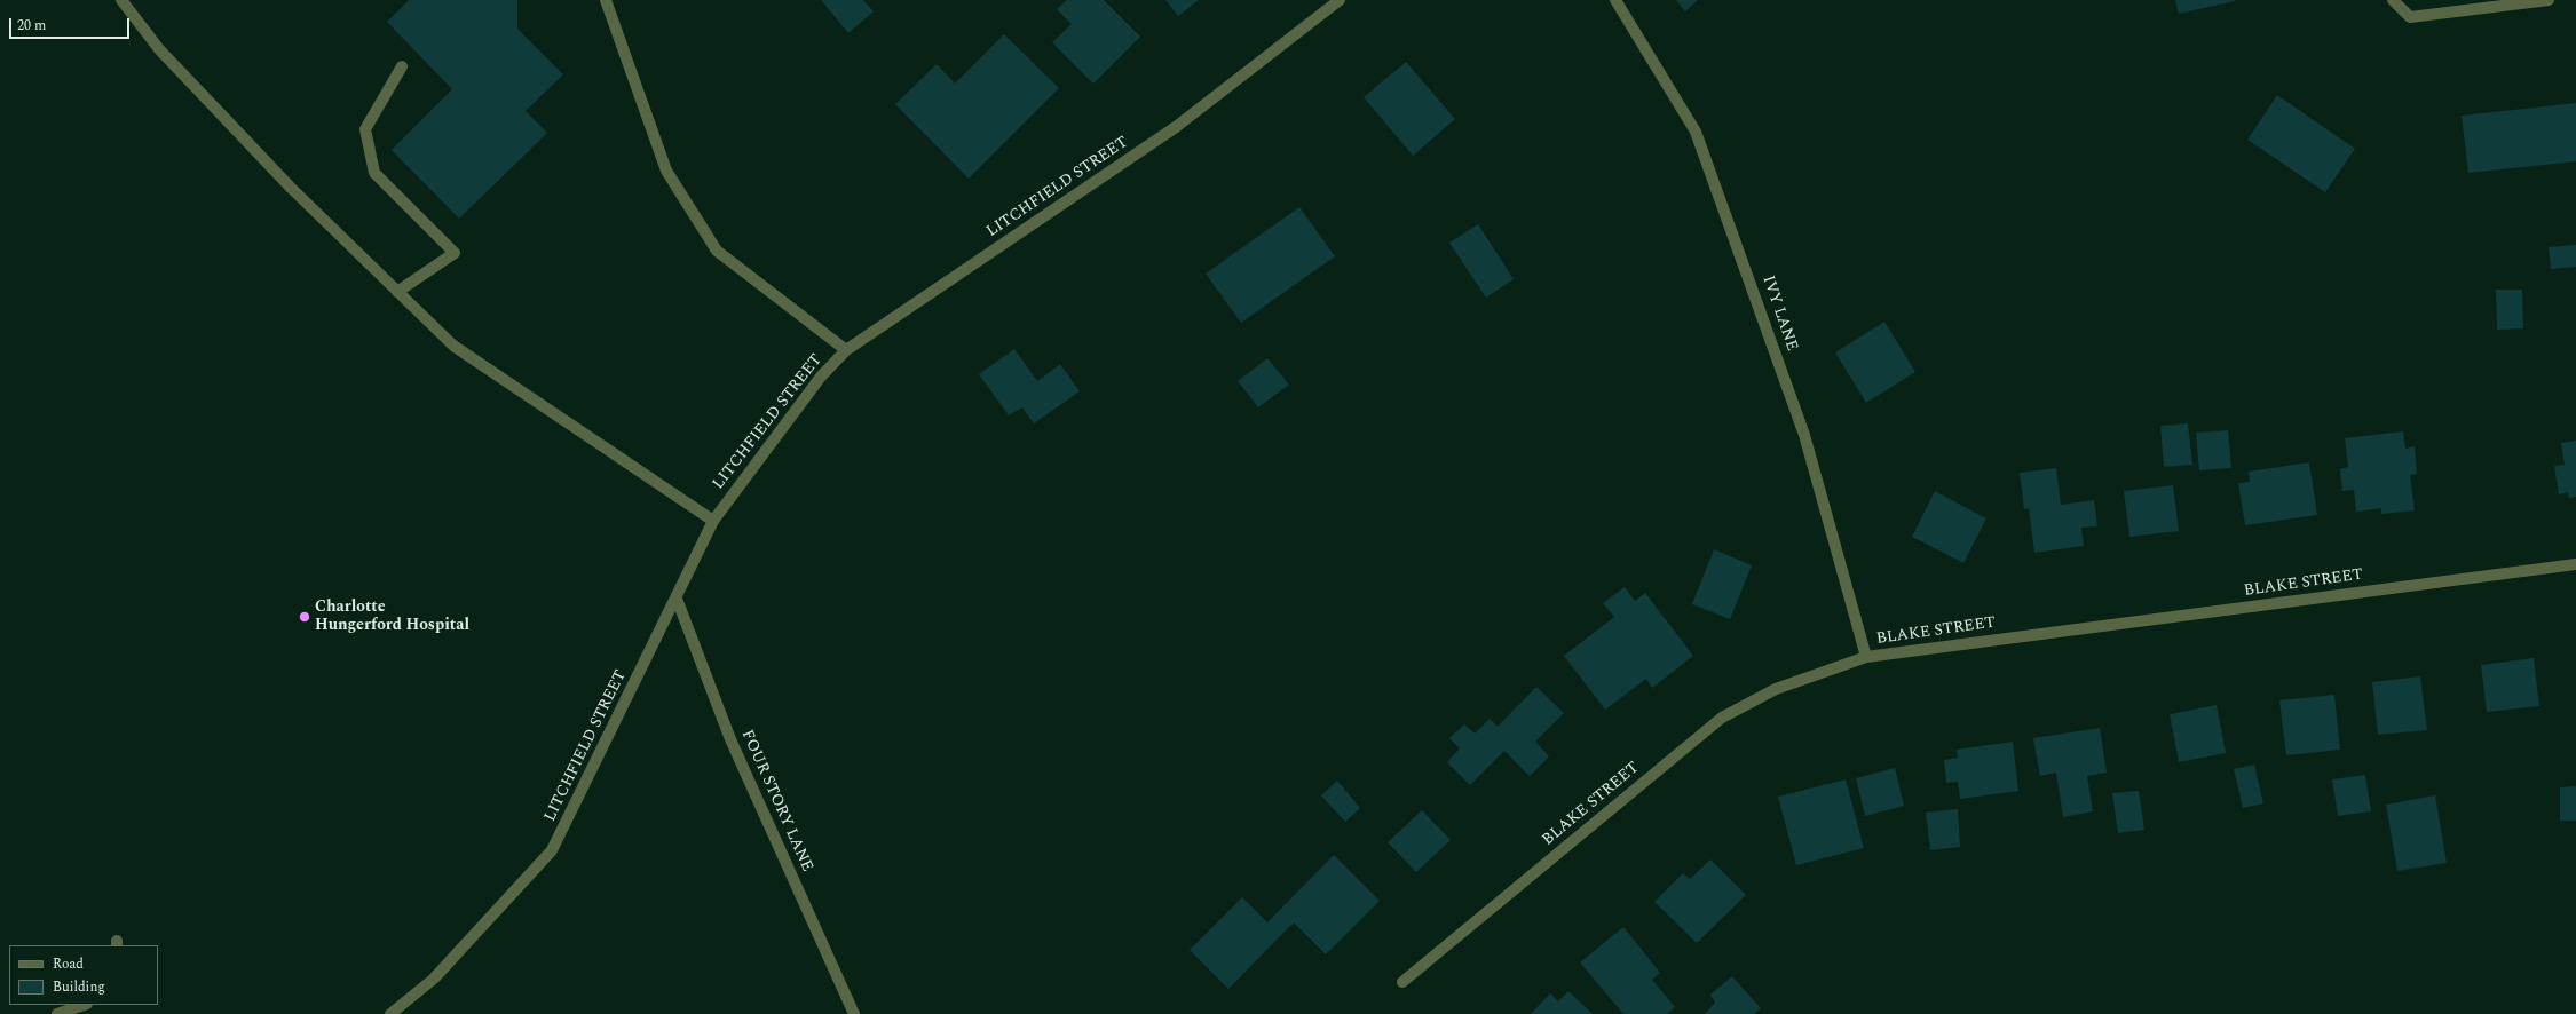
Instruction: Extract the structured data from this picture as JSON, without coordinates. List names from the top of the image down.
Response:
{
  "streets": {
    "street": [
      "LITCHFIELD STREET",
      "IVY LANE",
      "BLAKE STREET",
      "FOUR STORY LANE"
    ]
  },
  "crossings": [
    ["LITCHFIELD STREET", "FOUR STORY LANE"],
    ["IVY LANE", "BLAKE STREET"]
  ],
  "places": ["Charlotte Hungerford Hospital"],
  "legend": ["Road", "Building"],
  "scale_bar": "20 m"
}
